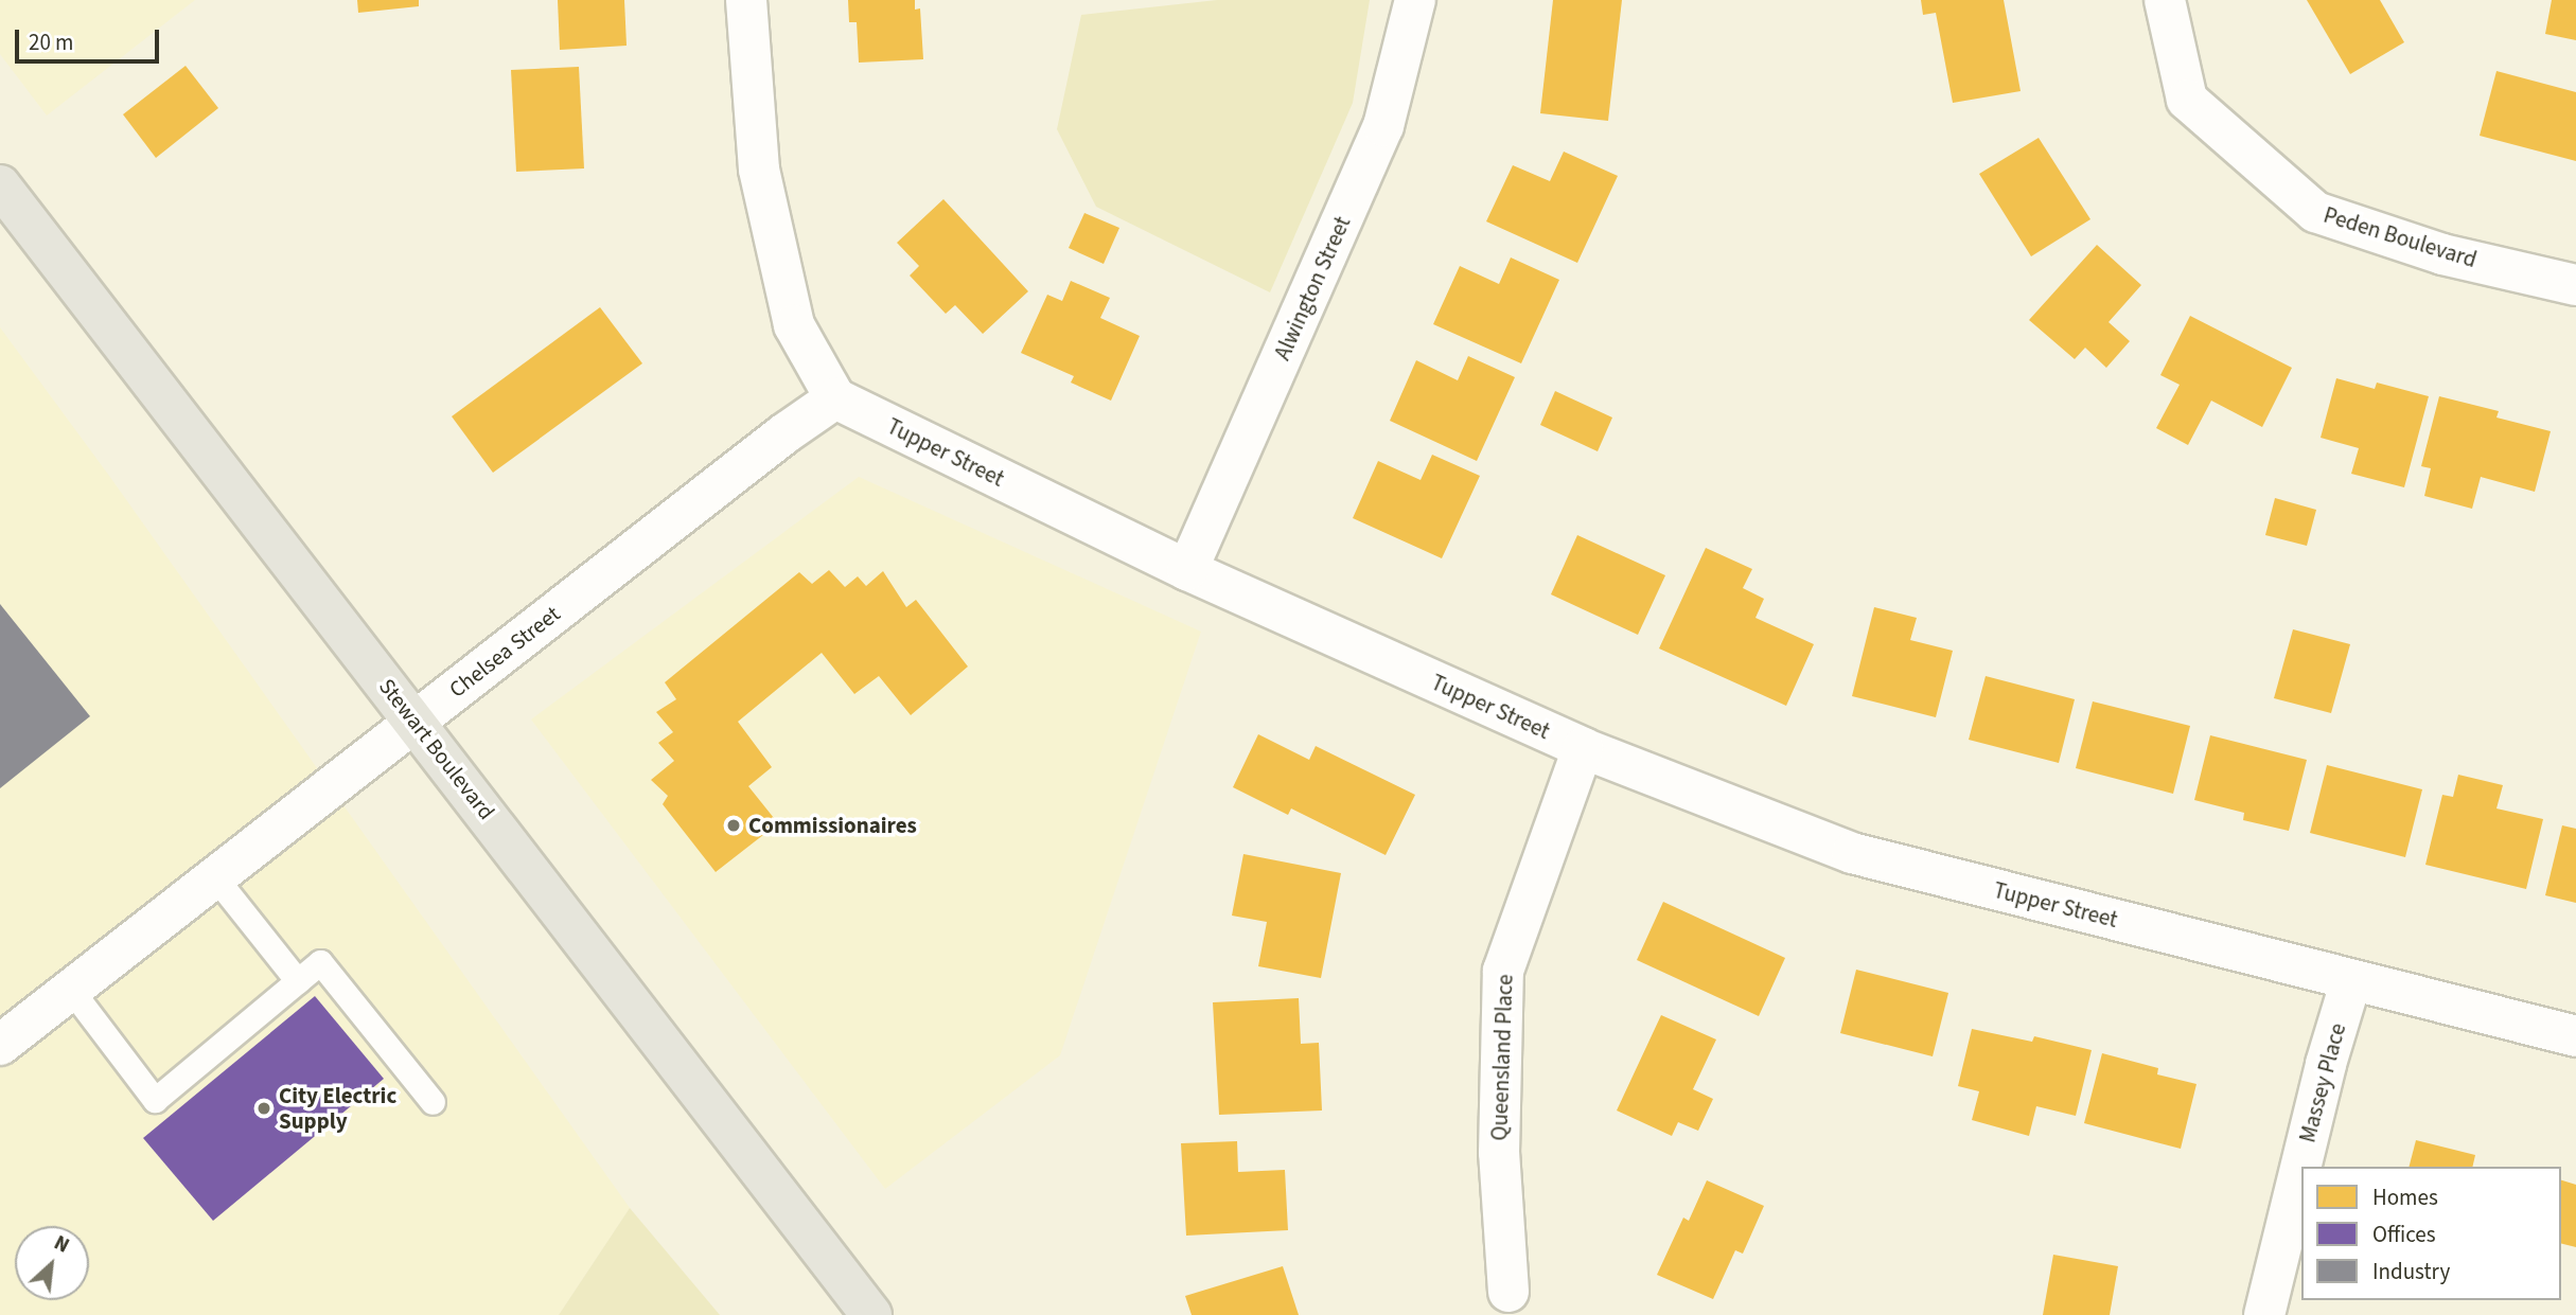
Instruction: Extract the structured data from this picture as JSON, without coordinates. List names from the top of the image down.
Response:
{
  "streets": {
    "main road": ["Stewart Boulevard"],
    "street": [
      "Peden Boulevard",
      "Alwington Street",
      "Tupper Street",
      "Chelsea Street",
      "Queensland Place",
      "Massey Place"
    ]
  },
  "crossings": [
    ["Alwington Street", "Tupper Street"],
    ["Tupper Street", "Chelsea Street"],
    ["Tupper Street", "Queensland Place"],
    ["Tupper Street", "Massey Place"],
    ["Chelsea Street", "Stewart Boulevard"]
  ],
  "places": ["Commissionaires", "City Electric Supply"],
  "legend": ["Homes", "Offices", "Industry"],
  "scale_bar": "20 m",
  "north": "top right"
}
